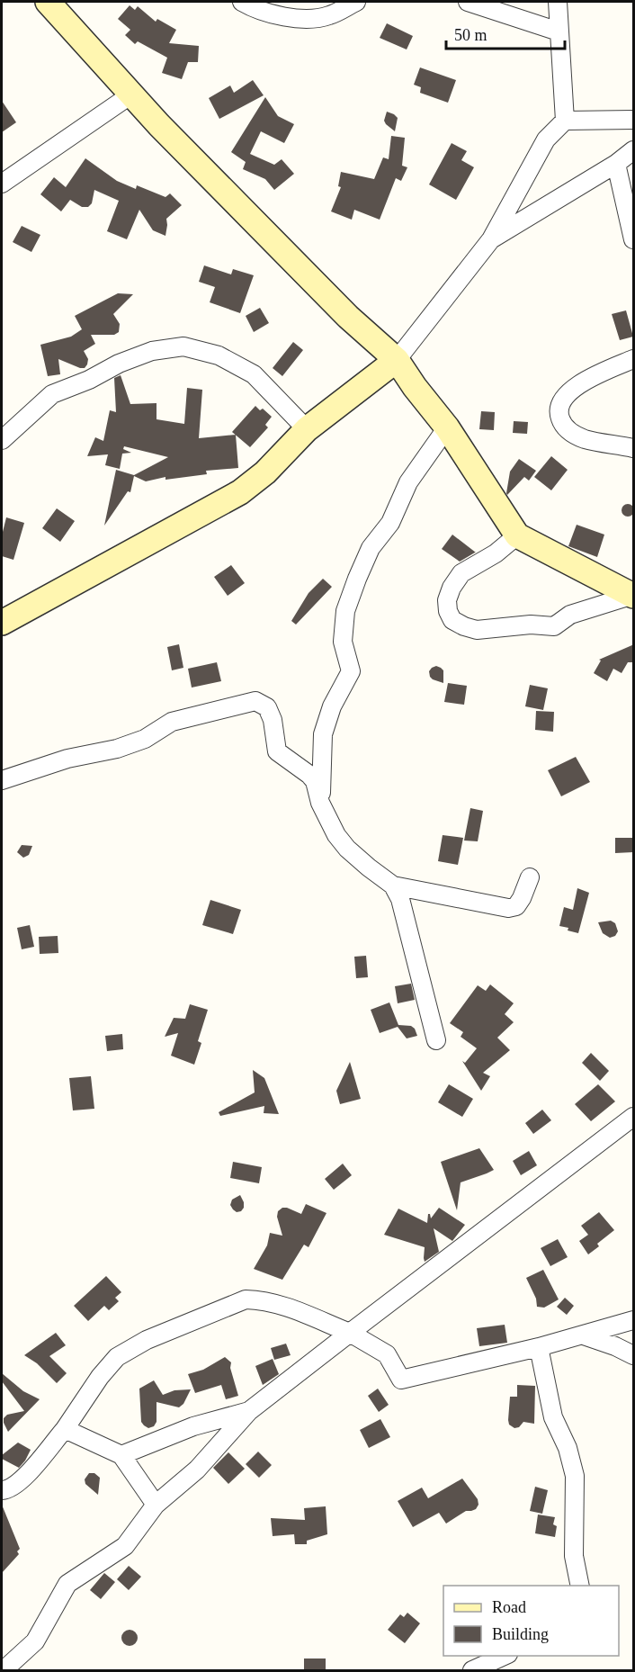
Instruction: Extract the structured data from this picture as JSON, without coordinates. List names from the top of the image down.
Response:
{
  "legend": ["Road", "Building"],
  "scale_bar": "50 m"
}
